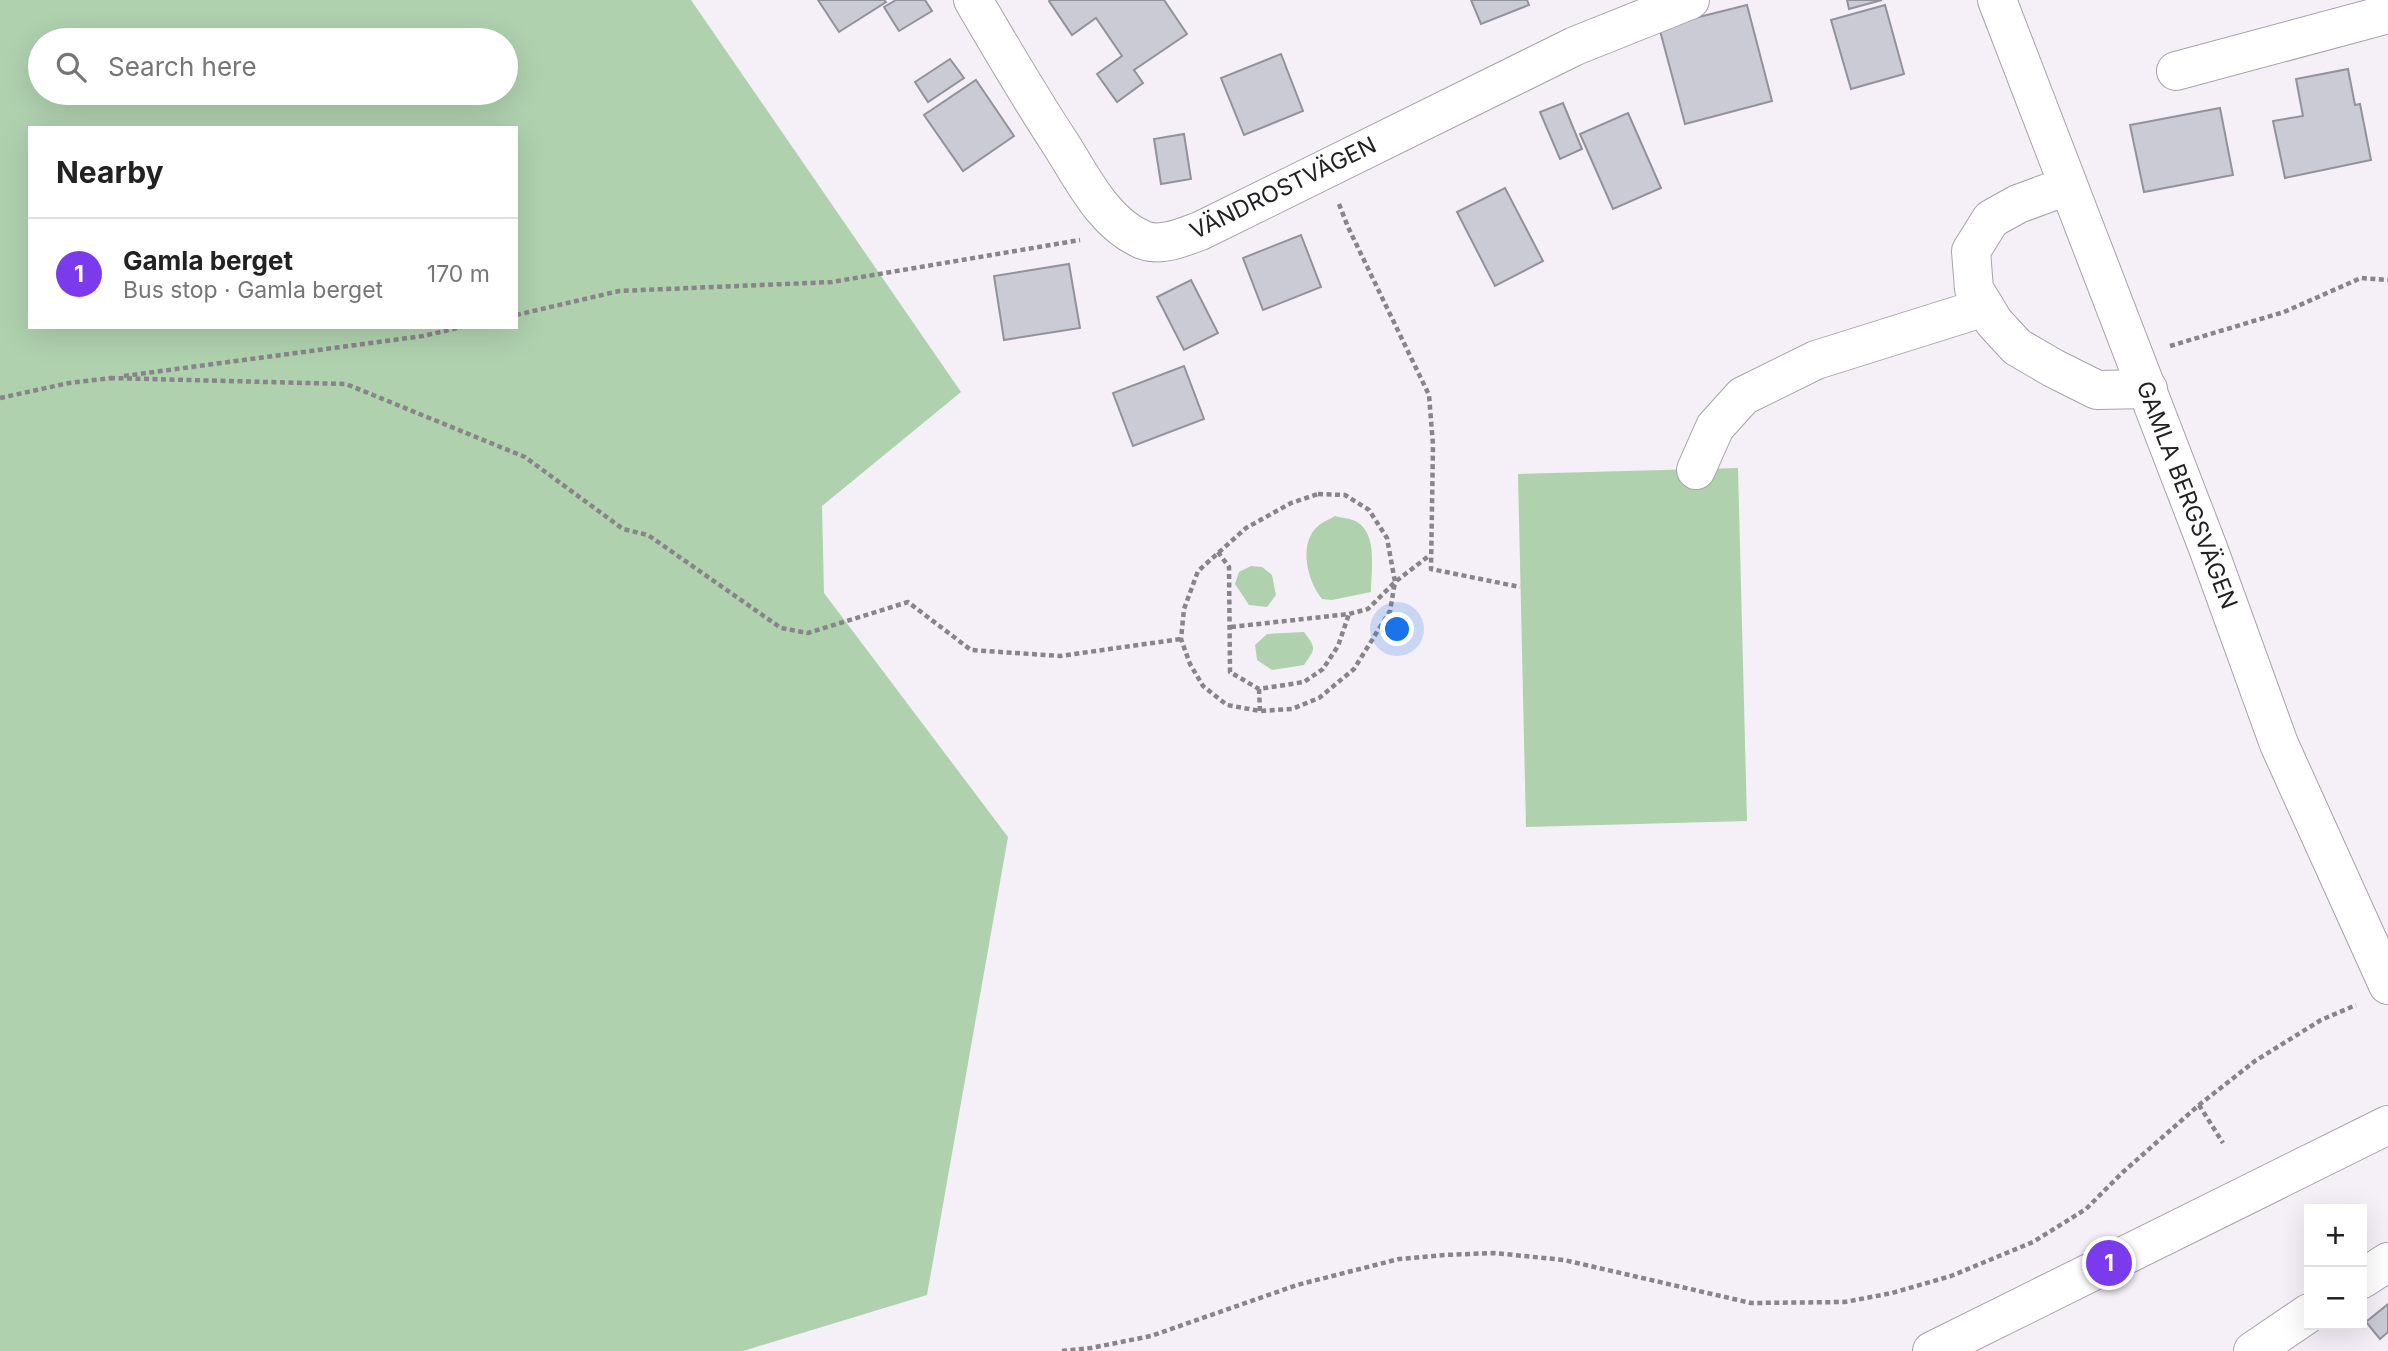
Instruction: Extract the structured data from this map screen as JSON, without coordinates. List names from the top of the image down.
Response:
{
  "streets": {
    "street": ["VÄNDROSTVÄGEN", "GAMLA BERGSVÄGEN"]
  },
  "page": {
    "search": "Search here",
    "heading": "Nearby",
    "list": [
      {
        "mark": "1",
        "name": "Gamla berget",
        "note": "Bus stop · Gamla berget",
        "value": "170 m"
      }
    ],
    "map_buttons": ["+", "−"],
    "pins": "1"
  }
}
